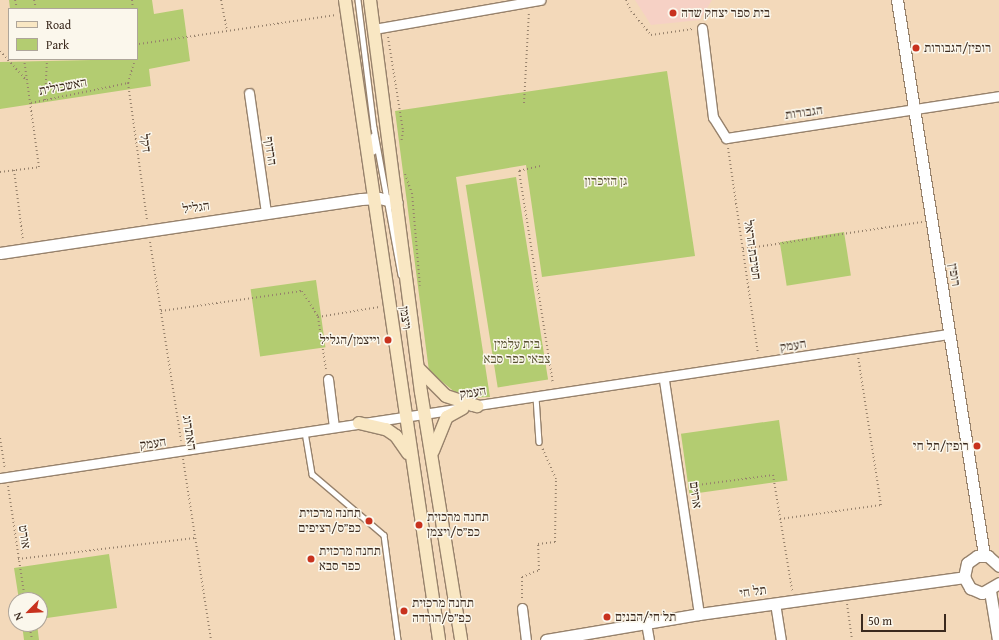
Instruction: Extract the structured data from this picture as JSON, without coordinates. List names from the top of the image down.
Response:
{
  "streets": {
    "main road": ["ויצמן"],
    "street": [
      "הגבורות",
      "הרדוף",
      "הגליל",
      "רופין",
      "העמק",
      "ארזים",
      "תל חי"
    ],
    "path": [
      "האשכולית",
      "דקל",
      "חטיבת הראל",
      "האתרוג",
      "אורט"
    ]
  },
  "crossings": [
    ["האשכולית", "דקל"],
    ["הגבורות", "חטיבת הראל"],
    ["הגבורות", "רופין"],
    ["דקל", "הגליל"],
    ["דקל", "האתרוג"],
    ["הרדוף", "הגליל"],
    ["הגליל", "ויצמן"],
    ["הגליל", "האתרוג"],
    ["חטיבת הראל", "העמק"],
    ["רופין", "העמק"],
    ["ויצמן", "העמק"],
    ["העמק", "האתרוג"],
    ["העמק", "ארזים"],
    ["העמק", "אורט"],
    ["ארזים", "תל חי"]
  ],
  "parks": ["גן הזיכרון", "בית עלמין צבאי כפר סבא"],
  "places": [
    "בית ספר יצחק שדה",
    "רופין/הגבורות",
    "וייצמן/הגליל",
    "רופין/תל חי",
    "תחנה מרכזית כפ״ס/רציפים",
    "תחנה מרכזית כפ״ס/ויצמן",
    "תחנה מרכזית כפר סבא",
    "תחנה מרכזית כפ״ס/הורדה",
    "תל חי/הבנים"
  ],
  "legend": ["Road", "Park"],
  "scale_bar": "50 m",
  "north": "bottom left"
}
